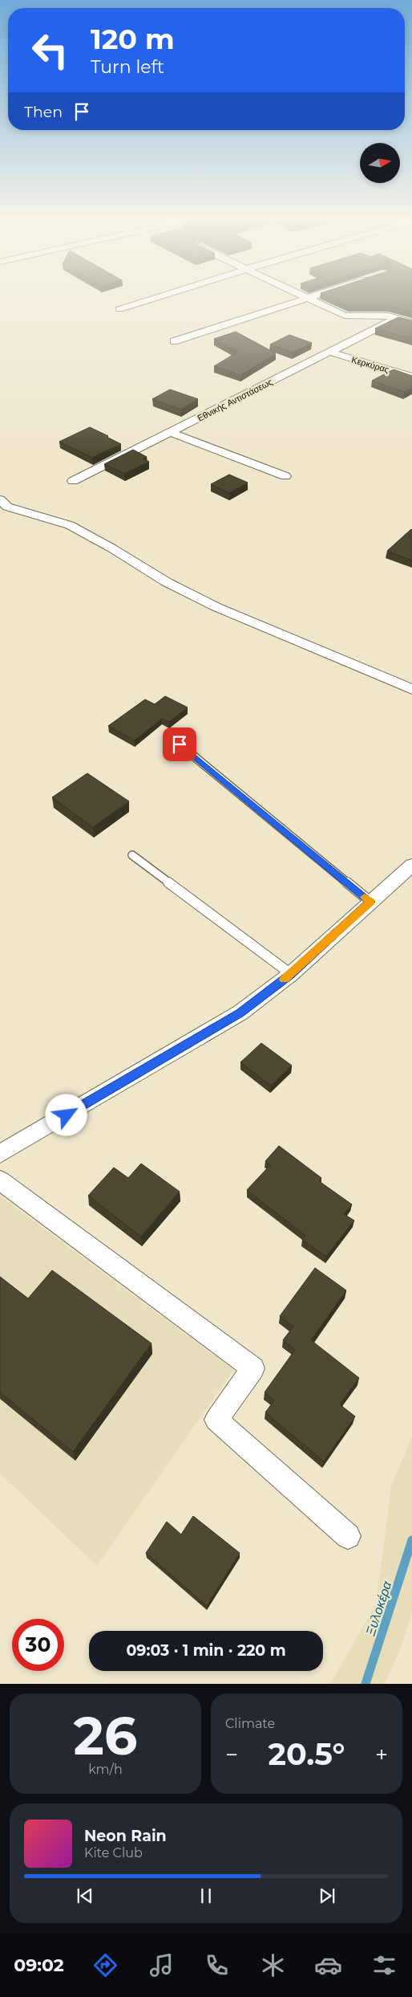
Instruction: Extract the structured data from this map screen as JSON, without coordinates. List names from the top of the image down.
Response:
{
  "streets": {
    "street": ["Κερκύρας", "Εθνικής Αντιστάσεως"]
  },
  "crossings": [
    ["Κερκύρας", "Εθνικής Αντιστάσεως"]
  ],
  "water": ["Ξυλοκέρα"],
  "north": "right",
  "page": {
    "turn": ["120 m", "Turn left"],
    "then": "Then",
    "limit": "30",
    "trip": "09:03 · 1 min · 220 m",
    "tile": [
      ["26", "km/h"],
      "Climate"
    ],
    "heat": ["−", "20.5°", "+"],
    "song": ["Neon Rain", "Kite Club"],
    "tabs": "09:02"
  }
}
